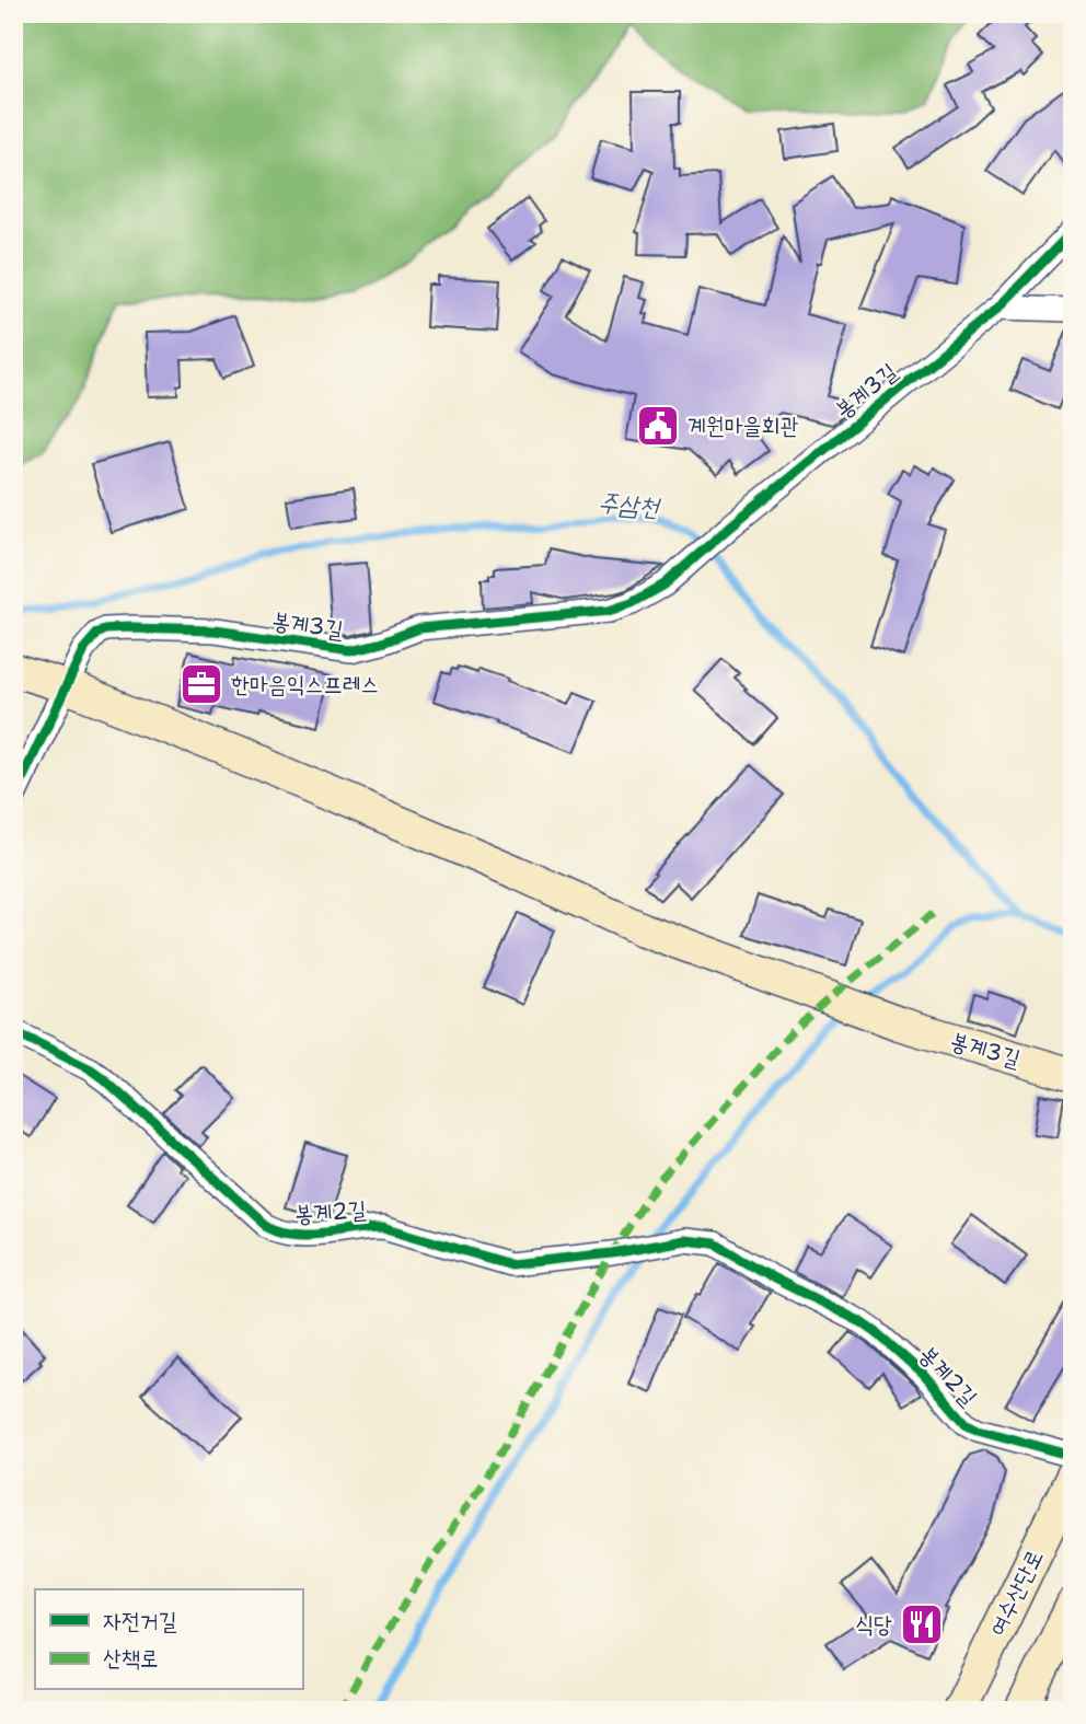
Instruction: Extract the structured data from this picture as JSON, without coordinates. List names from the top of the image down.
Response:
{
  "streets": {
    "street": ["봉계3길", "봉계2길", "여수산단로"]
  },
  "water": ["주삼천"],
  "places": {
    "public building": ["계원마을회관"],
    "office": ["한마음익스프레스"],
    "restaurant": ["식당"]
  },
  "legend": ["자전거길", "산책로"]
}
